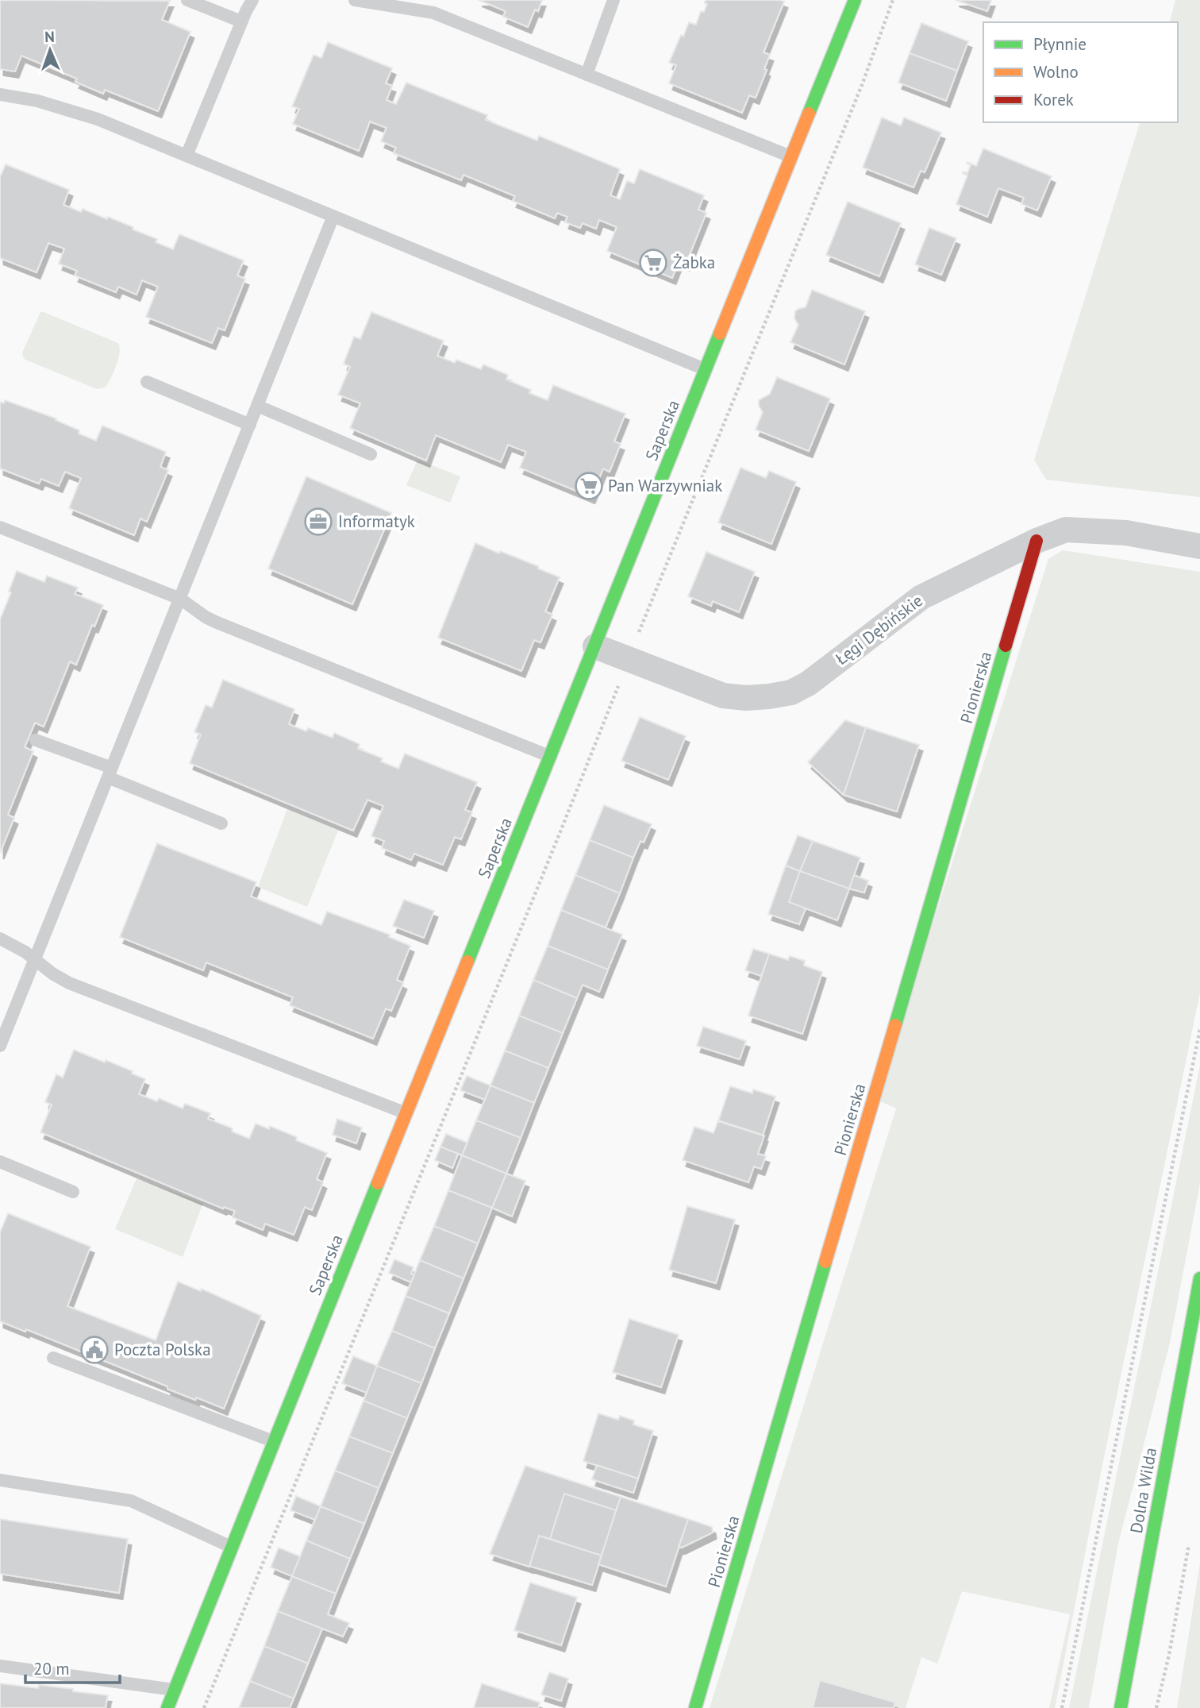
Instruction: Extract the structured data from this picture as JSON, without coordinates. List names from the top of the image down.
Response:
{
  "streets": {
    "street": [
      "Saperska",
      "Łęgi Dębińskie",
      "Pionierska",
      "Dolna Wilda"
    ]
  },
  "crossings": [
    ["Saperska", "Łęgi Dębińskie"],
    ["Łęgi Dębińskie", "Pionierska"]
  ],
  "places": {
    "supermarket": ["Żabka", "Pan Warzywniak"],
    "office": ["Informatyk"],
    "public building": ["Poczta Polska"]
  },
  "legend": ["Płynnie", "Wolno", "Korek"],
  "scale_bar": "20 m",
  "north": "top"
}
